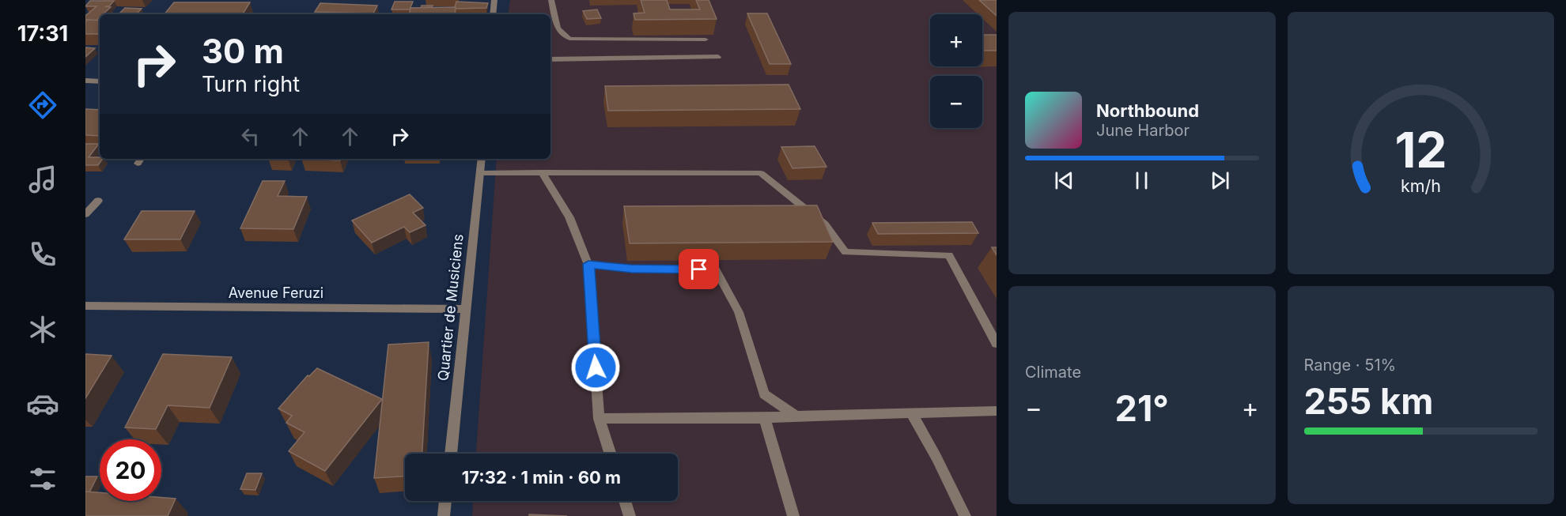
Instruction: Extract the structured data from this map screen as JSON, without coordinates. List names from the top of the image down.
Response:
{
  "streets": {
    "street": ["Avenue Feruzi", "Quartier de Musiciens"]
  },
  "crossings": [
    ["Avenue Feruzi", "Quartier de Musiciens"]
  ],
  "page": {
    "tabs": "17:31",
    "map_buttons": ["+", "−"],
    "turn": ["30 m", "Turn right"],
    "song": ["Northbound", "June Harbor"],
    "tile": [
      "Climate",
      ["Range · 51%", "255 km"]
    ],
    "heat": ["−", "21°", "+"],
    "limit": "20",
    "trip": "17:32 · 1 min · 60 m",
    "gauge": ["12", "km/h"]
  }
}
